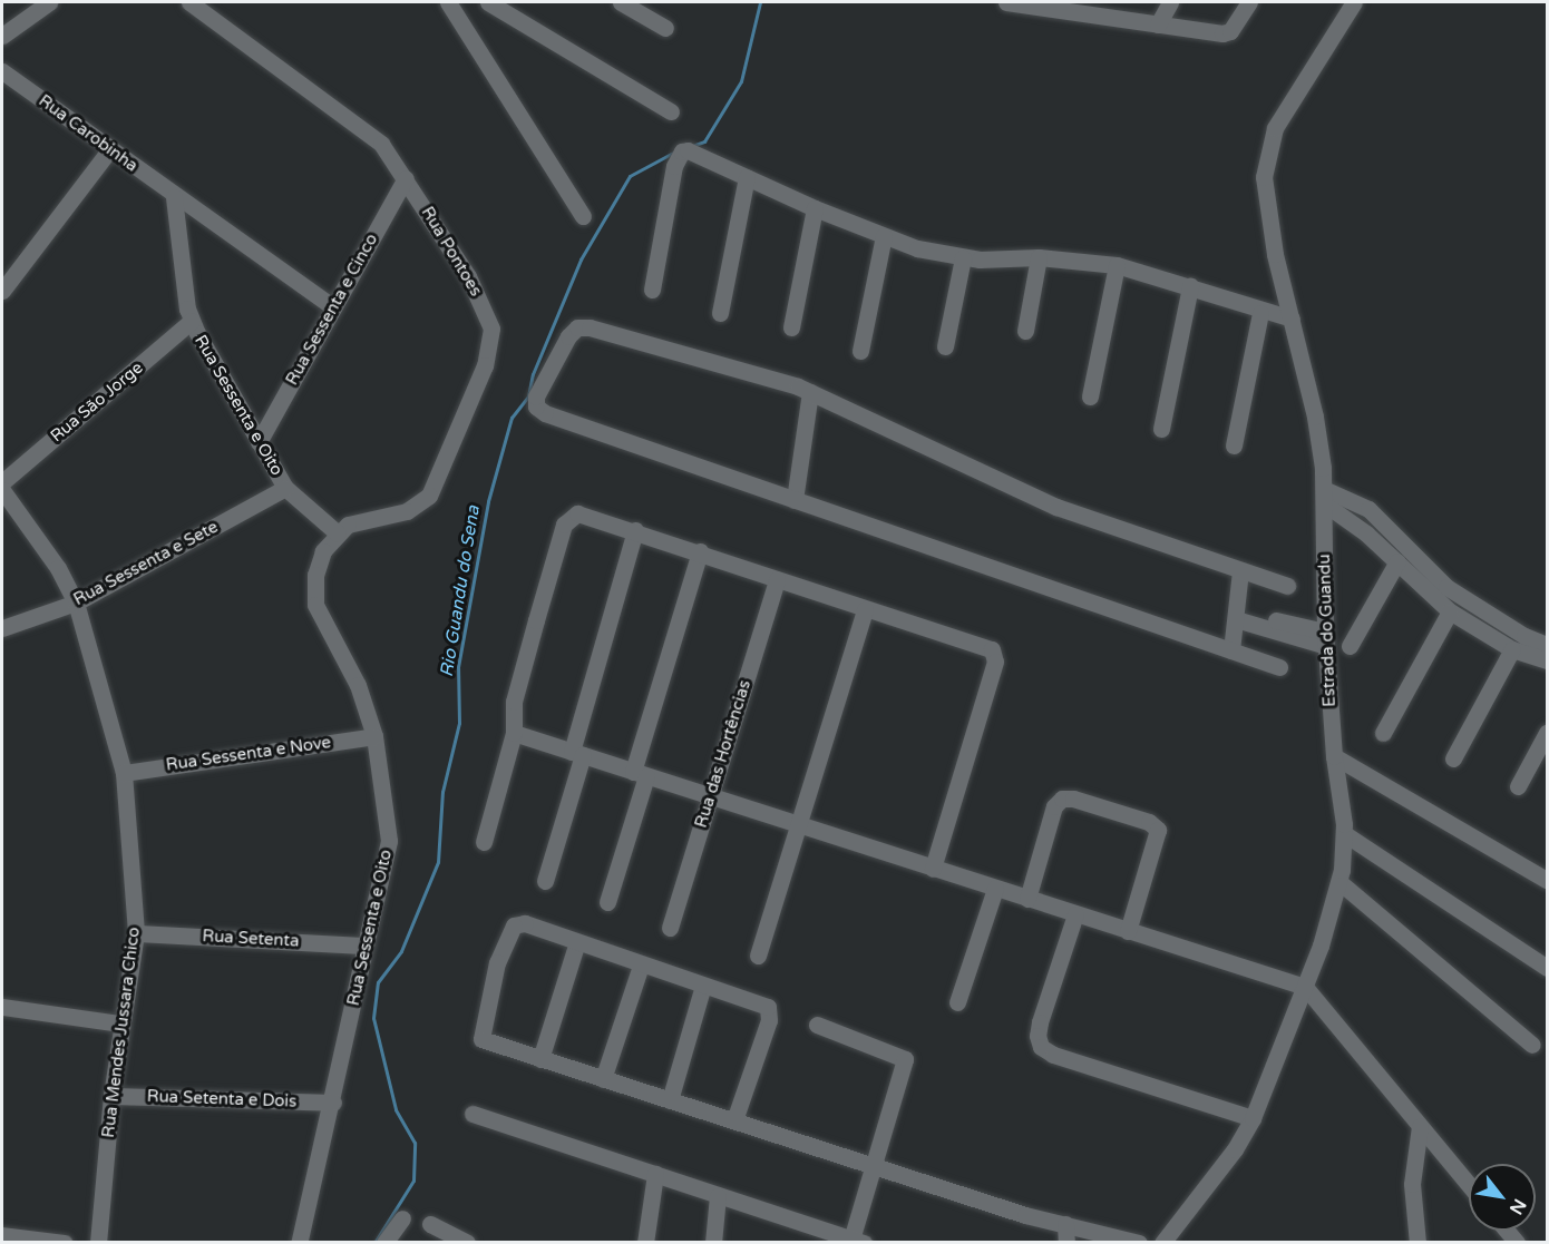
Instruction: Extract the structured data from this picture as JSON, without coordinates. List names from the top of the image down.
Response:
{
  "streets": {
    "street": [
      "Rua Carobinha",
      "Rua Pontoes",
      "Rua Sessenta e Cinco",
      "Rua São Jorge",
      "Rua Sessenta e Oito",
      "Rua Sessenta e Sete",
      "Estrada do Guandu",
      "Rua Sessenta e Nove",
      "Rua das Hortências",
      "Rua Setenta",
      "Rua Mendes Jussara Chico",
      "Rua Setenta e Dois"
    ]
  },
  "crossings": [
    ["Rua Carobinha", "Rua Sessenta e Cinco"],
    ["Rua Carobinha", "Rua Sessenta e Oito"],
    ["Rua Pontoes", "Rua Sessenta e Cinco"],
    ["Rua Pontoes", "Rua Sessenta e Oito"],
    ["Rua Sessenta e Cinco", "Rua Sessenta e Oito"],
    ["Rua São Jorge", "Rua Sessenta e Oito"],
    ["Rua Sessenta e Oito", "Rua Sessenta e Sete"],
    ["Rua Sessenta e Oito", "Rua Sessenta e Nove"],
    ["Rua Sessenta e Oito", "Rua Setenta"],
    ["Rua Sessenta e Oito", "Rua Setenta e Dois"],
    ["Rua Sessenta e Sete", "Rua Mendes Jussara Chico"],
    ["Rua Sessenta e Nove", "Rua Mendes Jussara Chico"],
    ["Rua Setenta", "Rua Mendes Jussara Chico"],
    ["Rua Mendes Jussara Chico", "Rua Setenta e Dois"]
  ],
  "water": ["Rio Guandu do Sena"],
  "north": "bottom right"
}
